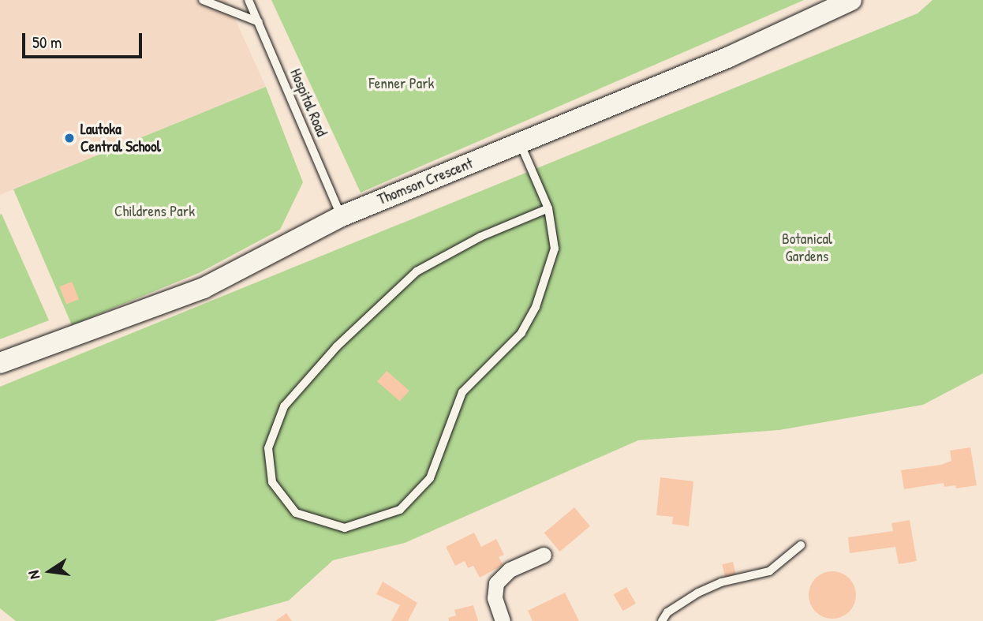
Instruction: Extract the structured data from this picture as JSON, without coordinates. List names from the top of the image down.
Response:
{
  "streets": {
    "main road": ["Thomson Crescent"],
    "lane": ["Hospital Road"]
  },
  "crossings": [
    ["Hospital Road", "Thomson Crescent"]
  ],
  "parks": ["Fenner Park", "Childrens Park", "Botanical Gardens"],
  "places": ["Lautoka Central School"],
  "scale_bar": "50 m",
  "north": "left"
}
